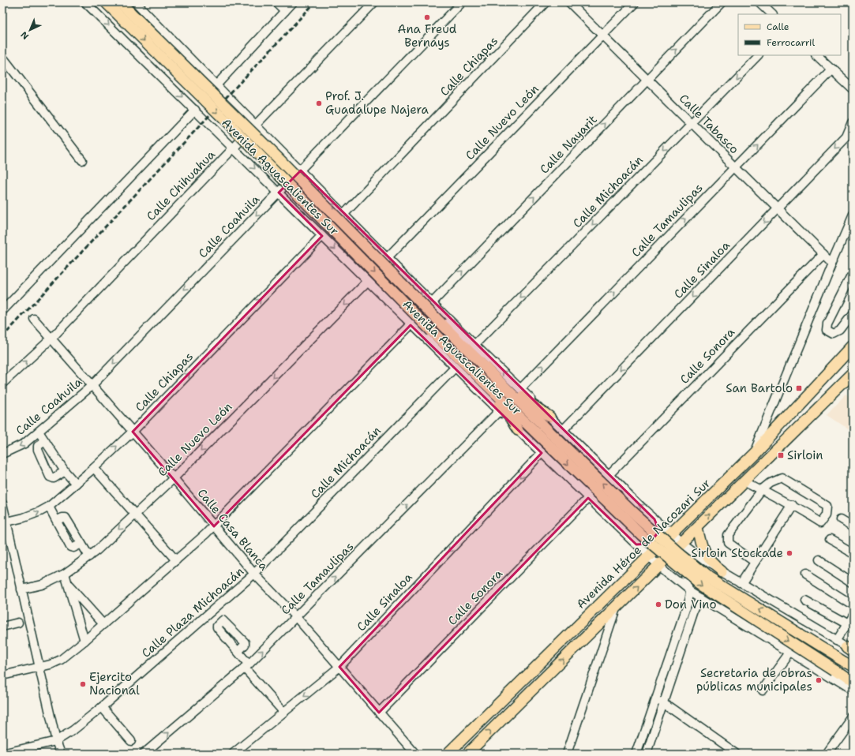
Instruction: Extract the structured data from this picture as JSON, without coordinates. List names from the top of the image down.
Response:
{
  "streets": {
    "main road": ["Avenida Aguascalientes Sur", "Avenida Héroe de Nacozari Sur"],
    "street": [
      "Calle Chiapas",
      "Calle Nuevo León",
      "Calle Tabasco",
      "Calle Nayarit",
      "Calle Chihuahua",
      "Calle Michoacán",
      "Calle Tamaulipas",
      "Calle Coahuila",
      "Calle Sinaloa",
      "Calle Sonora",
      "Calle Casa Blanca",
      "Calle Plaza Michoacán"
    ]
  },
  "crossings": [
    ["Calle Chiapas", "Avenida Aguascalientes Sur"],
    ["Calle Chiapas", "Calle Casa Blanca"],
    ["Calle Nuevo León", "Calle Tabasco"],
    ["Calle Nuevo León", "Avenida Aguascalientes Sur"],
    ["Calle Nuevo León", "Calle Casa Blanca"],
    ["Calle Tabasco", "Calle Nayarit"],
    ["Calle Tabasco", "Calle Michoacán"],
    ["Calle Tabasco", "Calle Tamaulipas"],
    ["Calle Tabasco", "Calle Sinaloa"],
    ["Calle Tabasco", "Calle Sonora"],
    ["Calle Nayarit", "Avenida Aguascalientes Sur"],
    ["Avenida Aguascalientes Sur", "Calle Chihuahua"],
    ["Avenida Aguascalientes Sur", "Calle Michoacán"],
    ["Avenida Aguascalientes Sur", "Calle Tamaulipas"],
    ["Avenida Aguascalientes Sur", "Calle Coahuila"],
    ["Avenida Aguascalientes Sur", "Calle Sinaloa"],
    ["Avenida Aguascalientes Sur", "Calle Sonora"],
    ["Avenida Aguascalientes Sur", "Avenida Héroe de Nacozari Sur"],
    ["Calle Chihuahua", "Calle Casa Blanca"],
    ["Calle Michoacán", "Calle Casa Blanca"],
    ["Calle Michoacán", "Calle Plaza Michoacán"],
    ["Calle Tamaulipas", "Calle Casa Blanca"],
    ["Calle Coahuila", "Calle Casa Blanca"],
    ["Calle Sinaloa", "Calle Casa Blanca"],
    ["Calle Sonora", "Calle Casa Blanca"],
    ["Calle Casa Blanca", "Calle Plaza Michoacán"]
  ],
  "one_way": [
    "Calle Chiapas",
    "Calle Nayarit",
    "Calle Michoacán",
    "Calle Tamaulipas",
    "Calle Coahuila",
    "Calle Sinaloa"
  ],
  "places": {
    "other": [
      "Ana Freud Bernays",
      "Prof. J. Guadalupe Najera",
      "Sirloin Stockade",
      "Don Vino",
      "Secretaria de obras públicas municipales",
      "Ejercito Nacional"
    ],
    "transit": ["San Bartolo", "Sirloin"]
  },
  "legend": ["Calle", "Ferrocarril"],
  "north": "bottom left"
}
